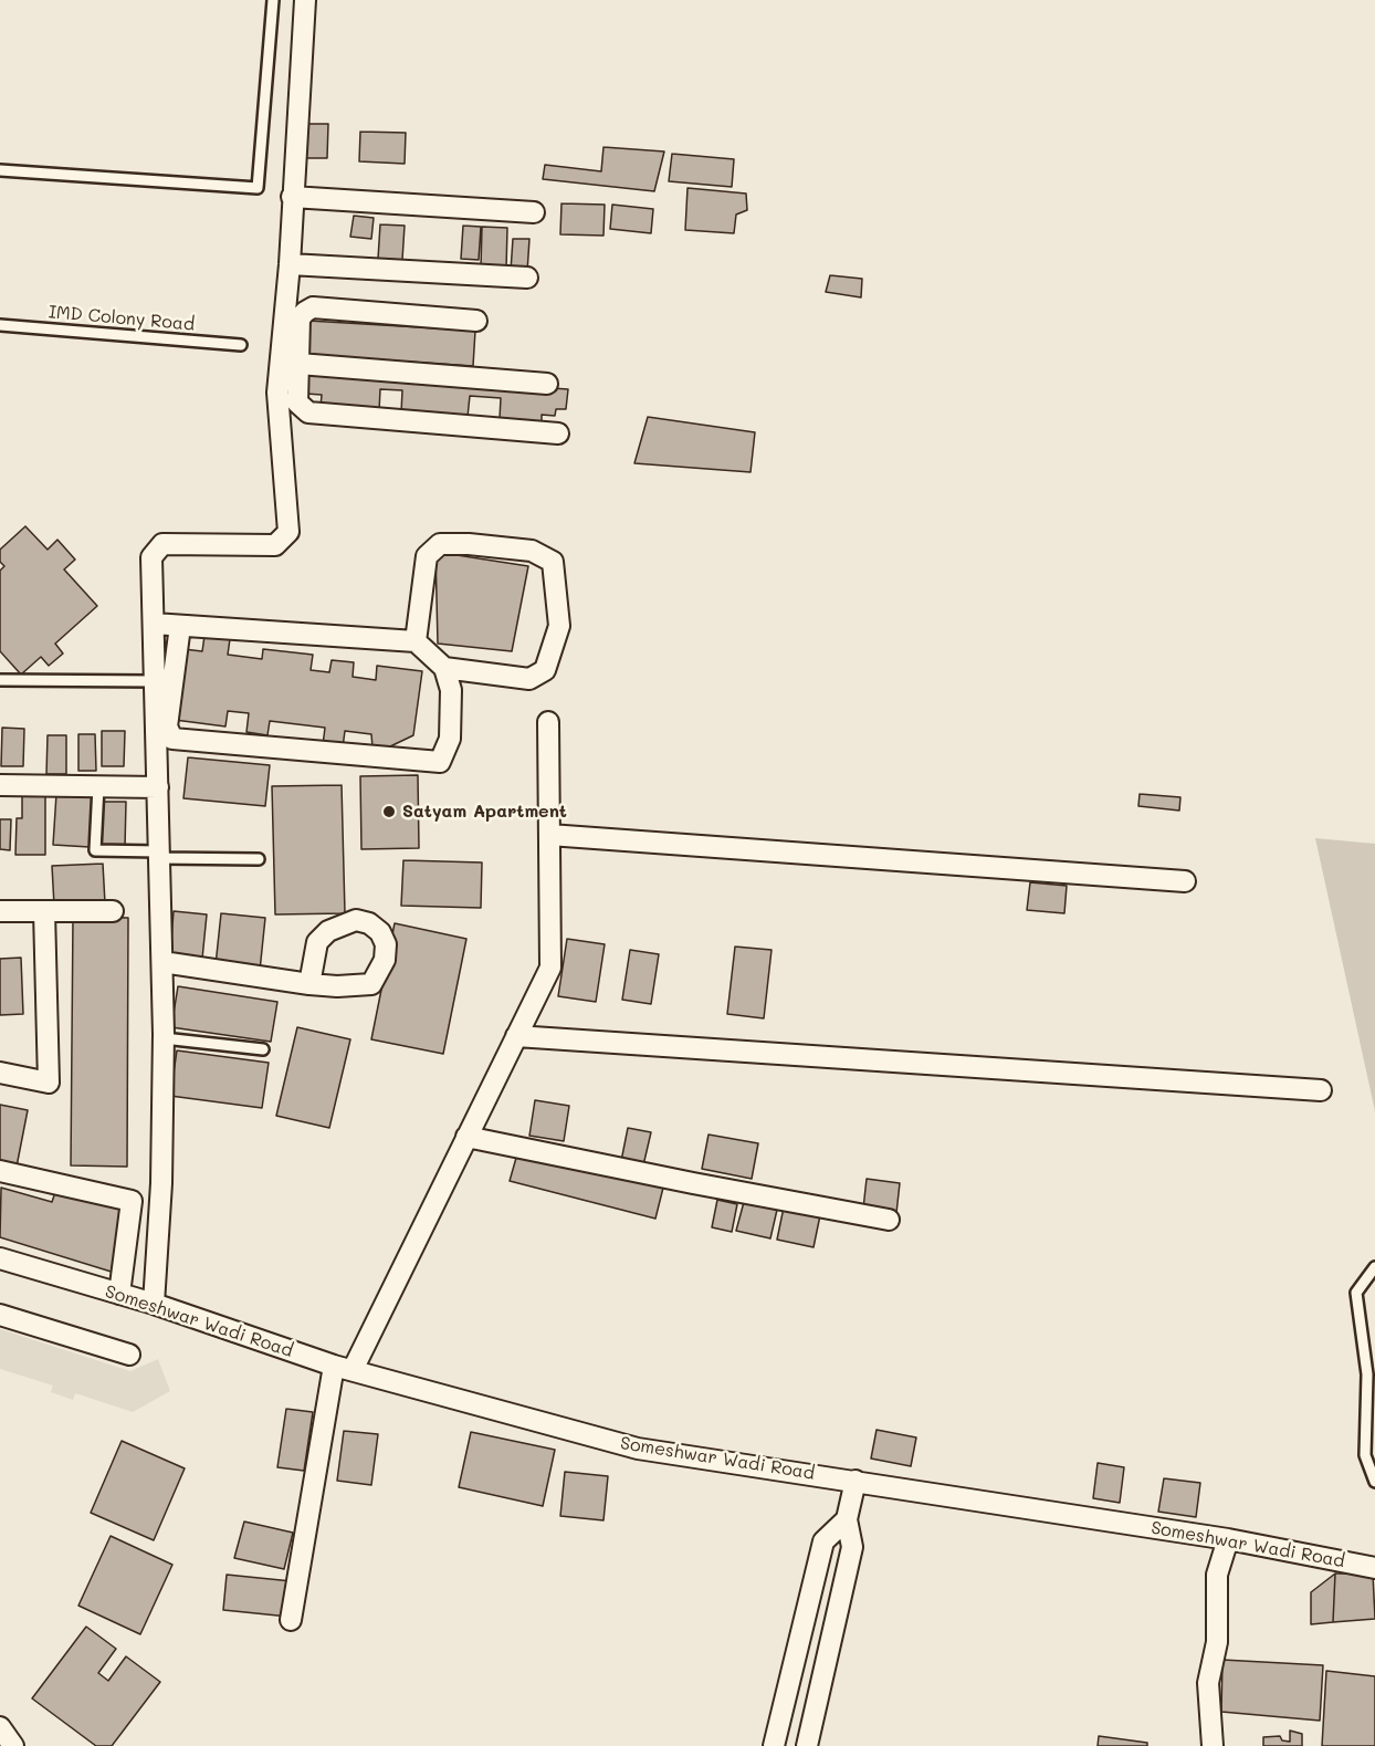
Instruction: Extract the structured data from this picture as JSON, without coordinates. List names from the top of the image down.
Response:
{
  "streets": {
    "street": ["Someshwar Wadi Road"],
    "lane": ["IMD Colony Road"]
  },
  "places": ["Satyam Apartment"]
}
